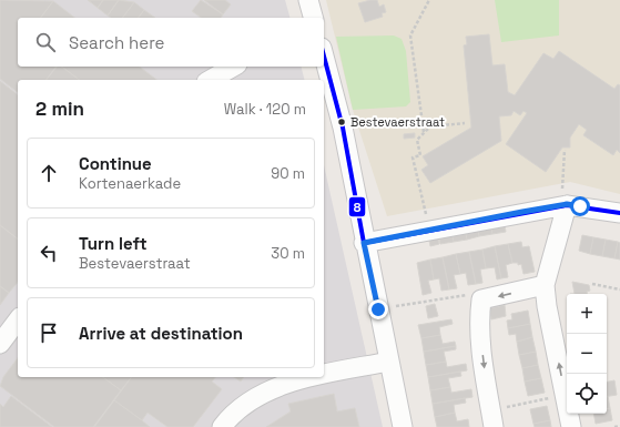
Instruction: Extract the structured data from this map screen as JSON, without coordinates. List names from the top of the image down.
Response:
{
  "places": ["Bestevaerstraat"],
  "lines": ["transit line 8"],
  "page": {
    "search": "Search here",
    "heading": ["2 min", "Walk · 120 m"],
    "list": [
      ["Continue", "Kortenaerkade", "90 m"],
      ["Turn left", "Bestevaerstraat", "30 m"],
      "Arrive at destination"
    ],
    "map_buttons": ["+", "−"]
  }
}
